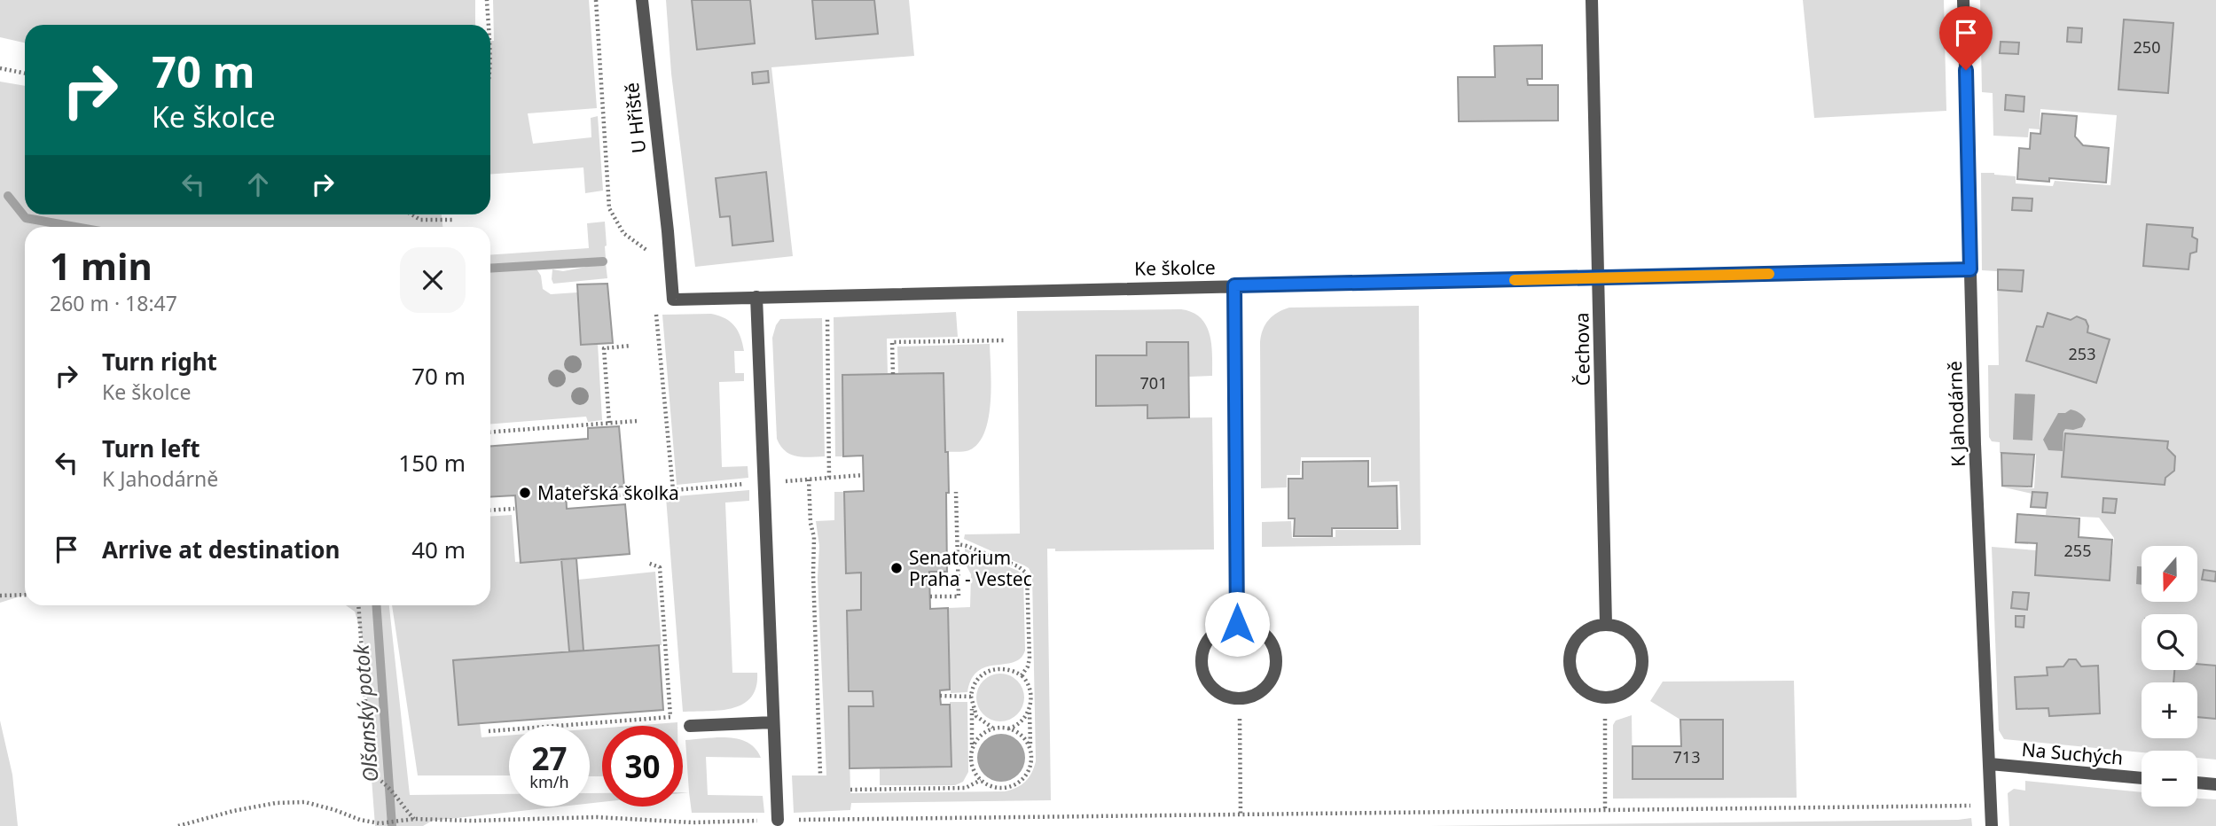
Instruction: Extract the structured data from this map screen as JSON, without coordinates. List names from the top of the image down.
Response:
{
  "streets": {
    "street": [
      "U Hřiště",
      "Ke školce",
      "Čechova",
      "K Jahodárně",
      "Na Suchých"
    ]
  },
  "crossings": [
    ["U Hřiště", "Ke školce"],
    ["Ke školce", "Čechova"],
    ["Ke školce", "K Jahodárně"],
    ["K Jahodárně", "Na Suchých"]
  ],
  "water": ["Olšanský potok"],
  "places": ["Mateřská školka", "Senatorium Praha - Vestec"],
  "house_numbers": [
    "250",
    "253",
    "701",
    "255",
    "713"
  ],
  "north": "bottom",
  "page": {
    "turn": ["70 m", "Ke školce"],
    "heading": ["1 min", "260 m · 18:47"],
    "list": [
      {
        "name": "Turn right",
        "note": "Ke školce",
        "value": "70 m"
      },
      {
        "name": "Turn left",
        "note": "K Jahodárně",
        "value": "150 m"
      },
      {
        "name": "Arrive at destination",
        "value": "40 m"
      }
    ],
    "map_buttons": ["+", "−"],
    "speed": "27 km/h",
    "limit": "30"
  }
}
